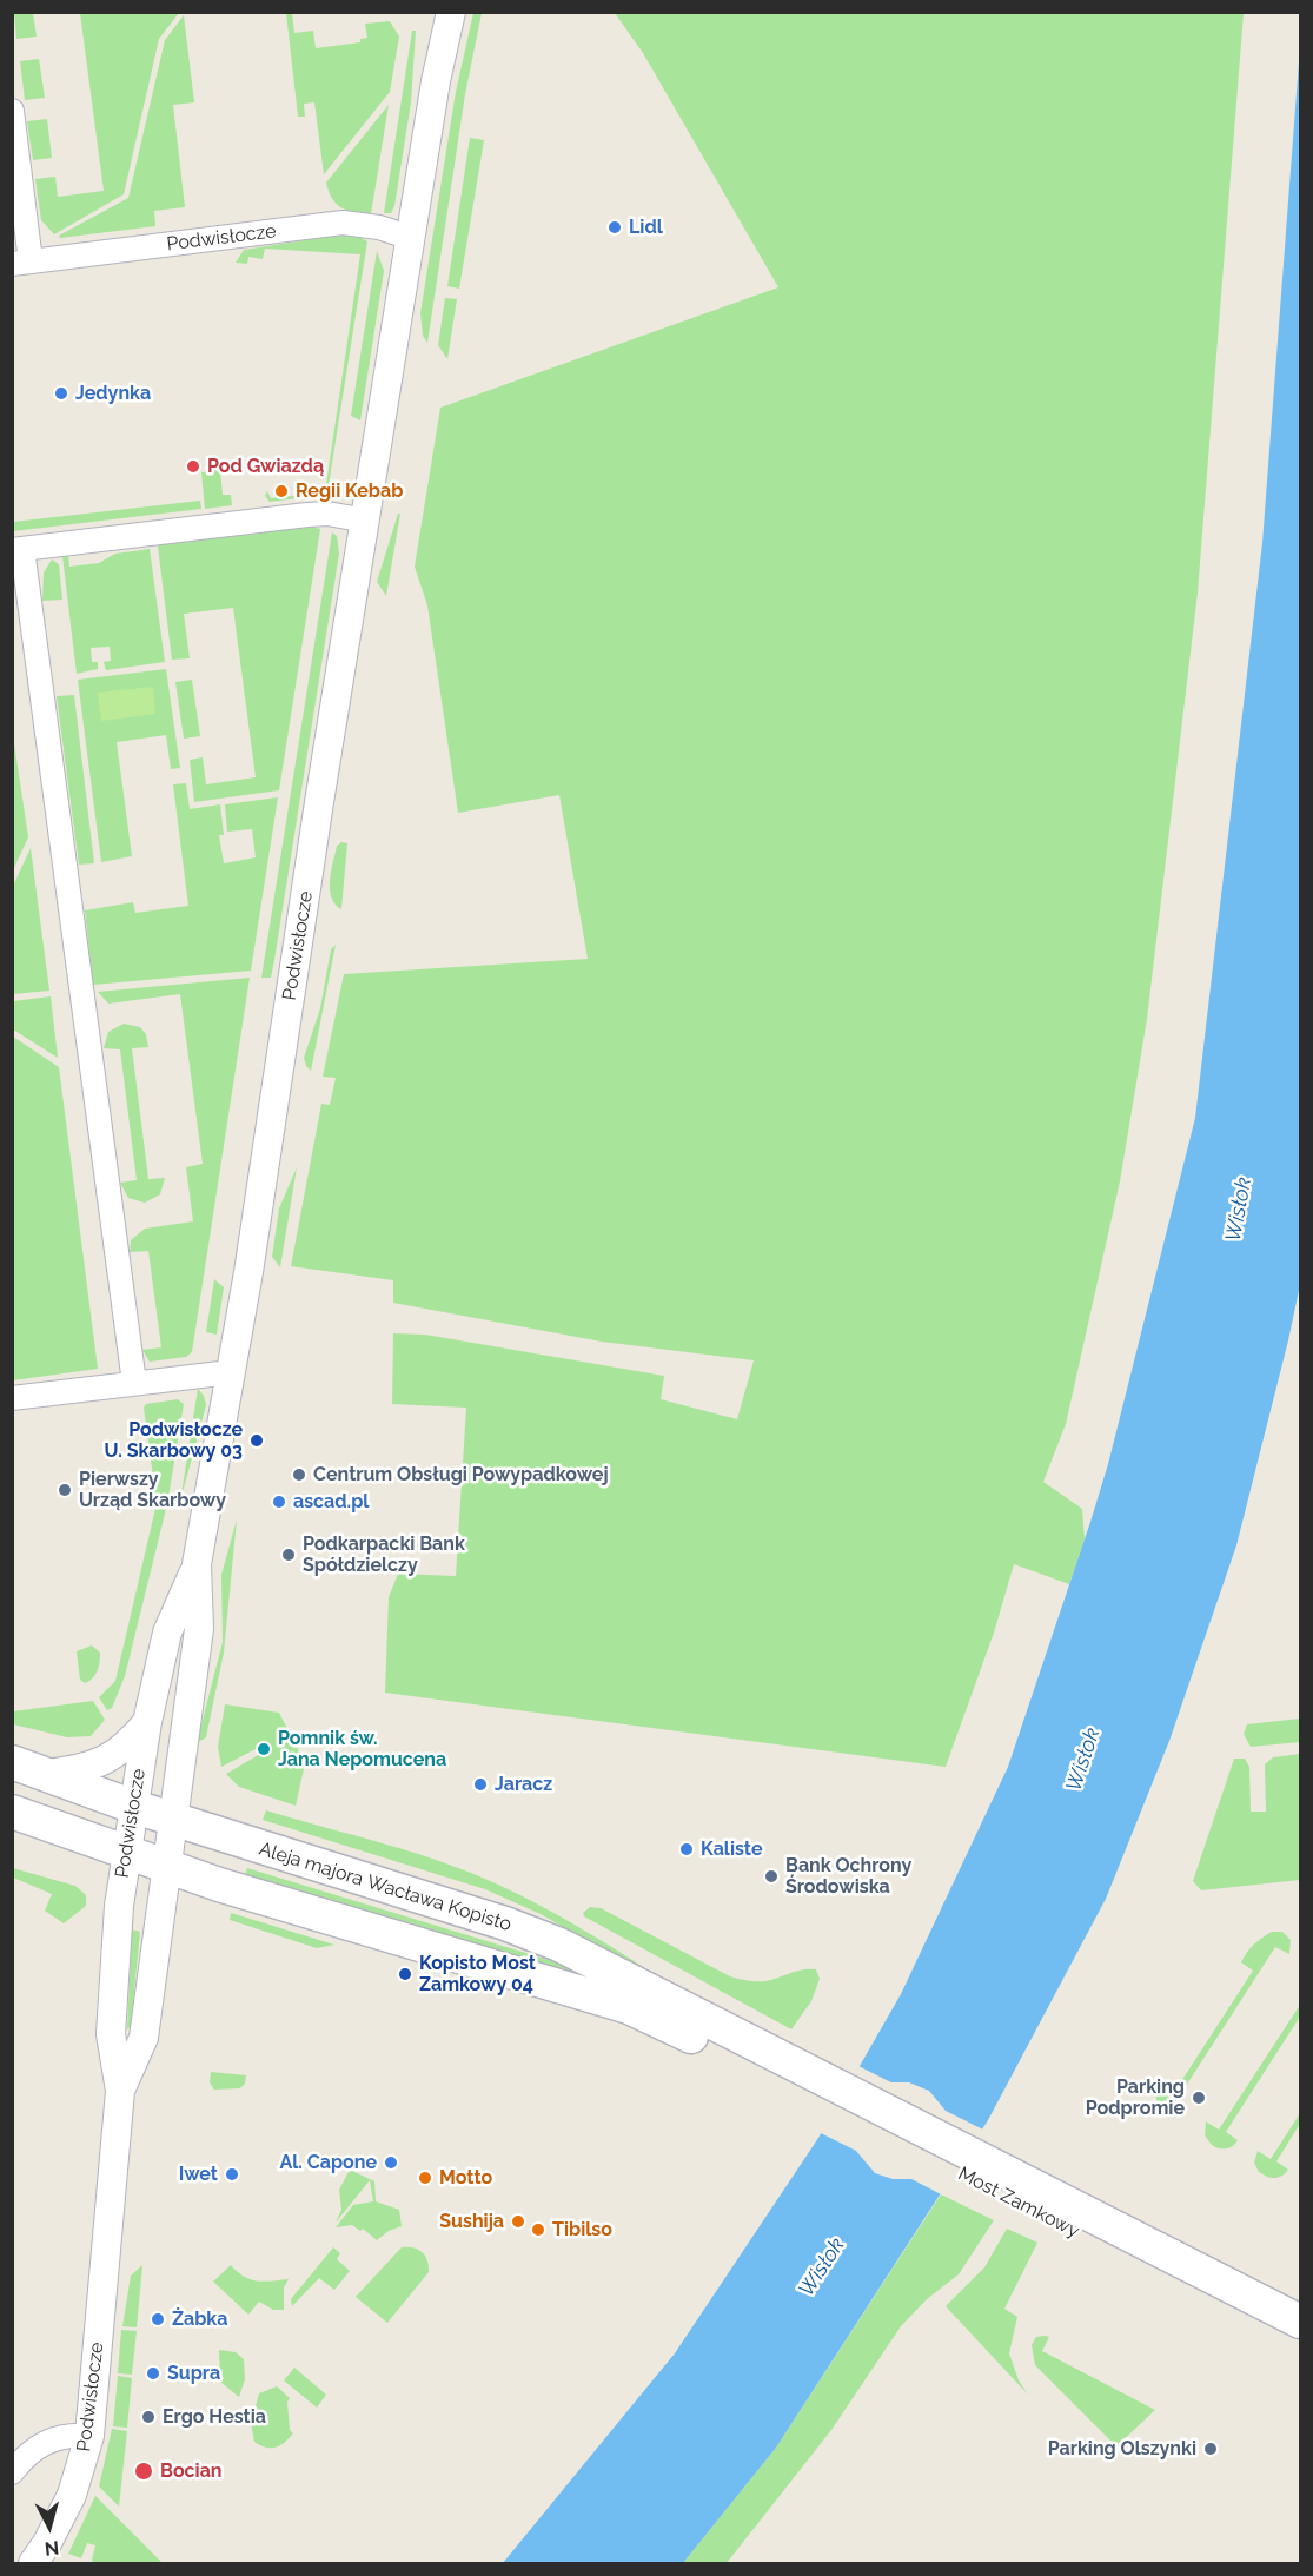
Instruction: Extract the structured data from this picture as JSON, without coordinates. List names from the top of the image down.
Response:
{
  "streets": {
    "main road": ["Aleja majora Wacława Kopisto", "Most Zamkowy"],
    "street": ["Podwisłocze"]
  },
  "crossings": [
    ["Podwisłocze", "Aleja majora Wacława Kopisto"],
    ["Aleja majora Wacława Kopisto", "Most Zamkowy"]
  ],
  "water": ["Wisłok"],
  "places": [
    "Lidl",
    "Jedynka",
    "Pod Gwiazdą",
    "Regii Kebab",
    "Podwisłocze U. Skarbowy 03",
    "Centrum Obsługi Powypadkowej",
    "Pierwszy Urząd Skarbowy",
    "ascad.pl",
    "Podkarpacki Bank Spółdzielczy",
    "Pomnik św. Jana Nepomucena",
    "Jaracz",
    "Kaliste",
    "Bank Ochrony Środowiska",
    "Kopisto Most Zamkowy 04",
    "Parking Podpromie",
    "Al. Capone",
    "Iwet",
    "Motto",
    "Sushija",
    "Tibilso",
    "Żabka",
    "Supra",
    "Ergo Hestia",
    "Parking Olszynki",
    "Bocian"
  ],
  "north": "bottom"
}
